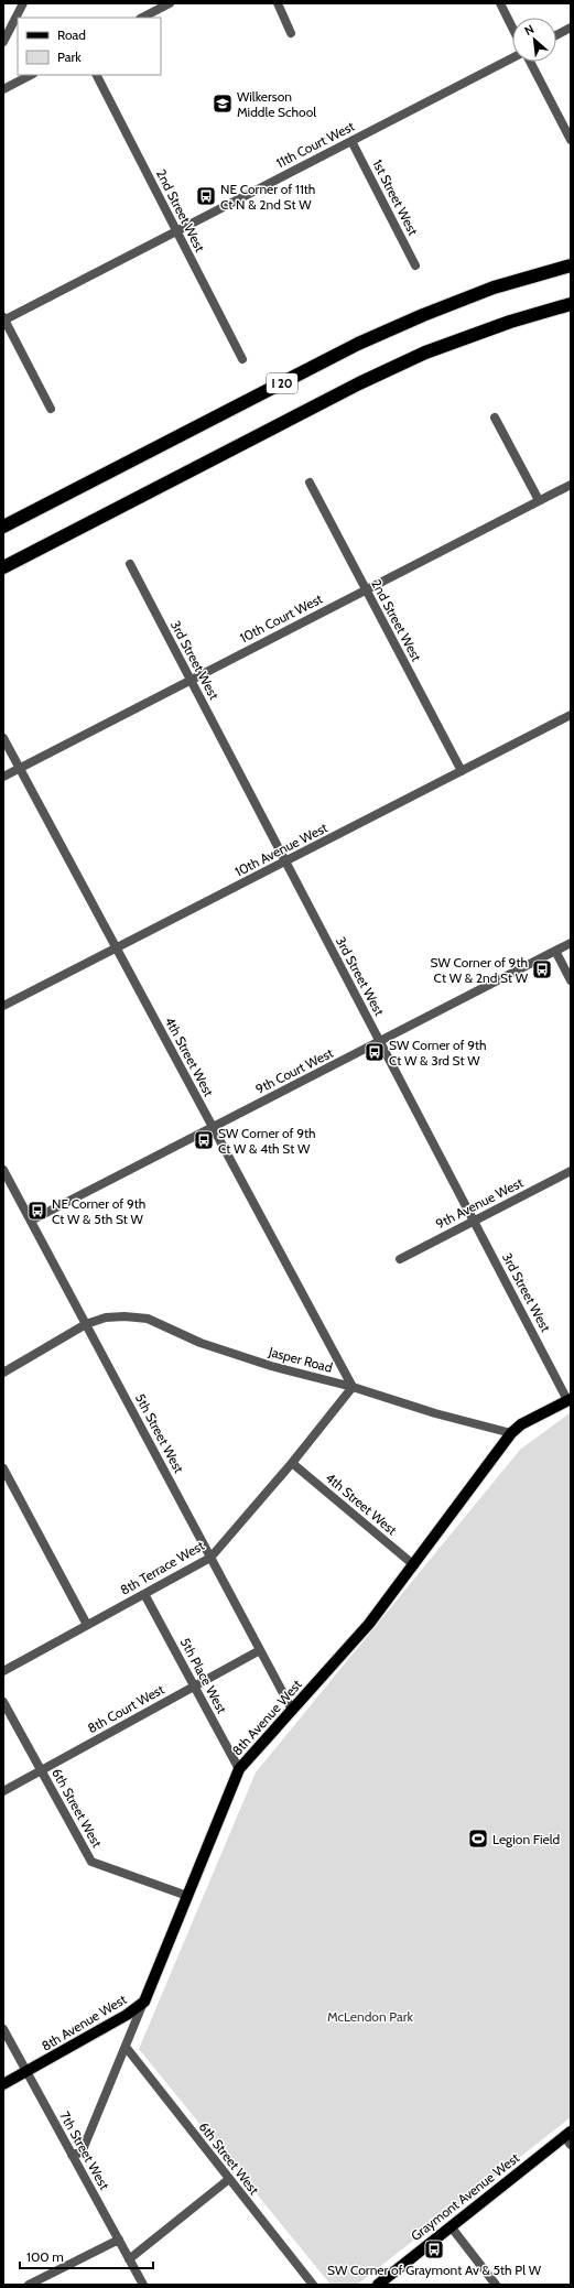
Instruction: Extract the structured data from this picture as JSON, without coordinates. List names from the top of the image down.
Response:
{
  "streets": {
    "highway": ["I 20"],
    "main road": ["8th Avenue West", "Graymont Avenue West"],
    "street": [
      "11th Court West",
      "1st Street West",
      "2nd Street West",
      "10th Court West",
      "3rd Street West",
      "10th Avenue West",
      "4th Street West",
      "9th Court West",
      "9th Avenue West",
      "Jasper Road",
      "5th Street West",
      "8th Terrace West",
      "5th Place West",
      "8th Court West",
      "6th Street West",
      "7th Street West"
    ]
  },
  "crossings": [
    ["11th Court West", "1st Street West"],
    ["11th Court West", "2nd Street West"],
    ["2nd Street West", "10th Court West"],
    ["2nd Street West", "10th Avenue West"],
    ["10th Court West", "3rd Street West"],
    ["10th Court West", "4th Street West"],
    ["3rd Street West", "10th Avenue West"],
    ["3rd Street West", "9th Court West"],
    ["3rd Street West", "9th Avenue West"],
    ["3rd Street West", "8th Avenue West"],
    ["10th Avenue West", "4th Street West"],
    ["4th Street West", "9th Court West"],
    ["4th Street West", "Jasper Road"],
    ["4th Street West", "8th Terrace West"],
    ["4th Street West", "8th Avenue West"],
    ["9th Court West", "5th Street West"],
    ["Jasper Road", "5th Street West"],
    ["Jasper Road", "8th Terrace West"],
    ["Jasper Road", "8th Avenue West"],
    ["5th Street West", "8th Terrace West"],
    ["5th Street West", "8th Court West"],
    ["5th Street West", "8th Avenue West"],
    ["8th Terrace West", "5th Place West"],
    ["5th Place West", "8th Court West"],
    ["5th Place West", "8th Avenue West"],
    ["8th Court West", "6th Street West"],
    ["8th Avenue West", "6th Street West"],
    ["8th Avenue West", "7th Street West"]
  ],
  "parks": ["McLendon Park"],
  "places": {
    "school or university": ["Wilkerson Middle School"],
    "bus stop": [
      "NE Corner of 11th Ct N & 2nd St W",
      "SW Corner of 9th Ct W & 2nd St W",
      "SW Corner of 9th Ct W & 3rd St W",
      "SW Corner of 9th Ct W & 4th St W",
      "NE Corner of 9th Ct W & 5th St W",
      "SW Corner of Graymont Av & 5th Pl W"
    ],
    "sports": ["Legion Field"]
  },
  "legend": ["Road", "Park"],
  "scale_bar": "100 m",
  "north": "top left"
}
